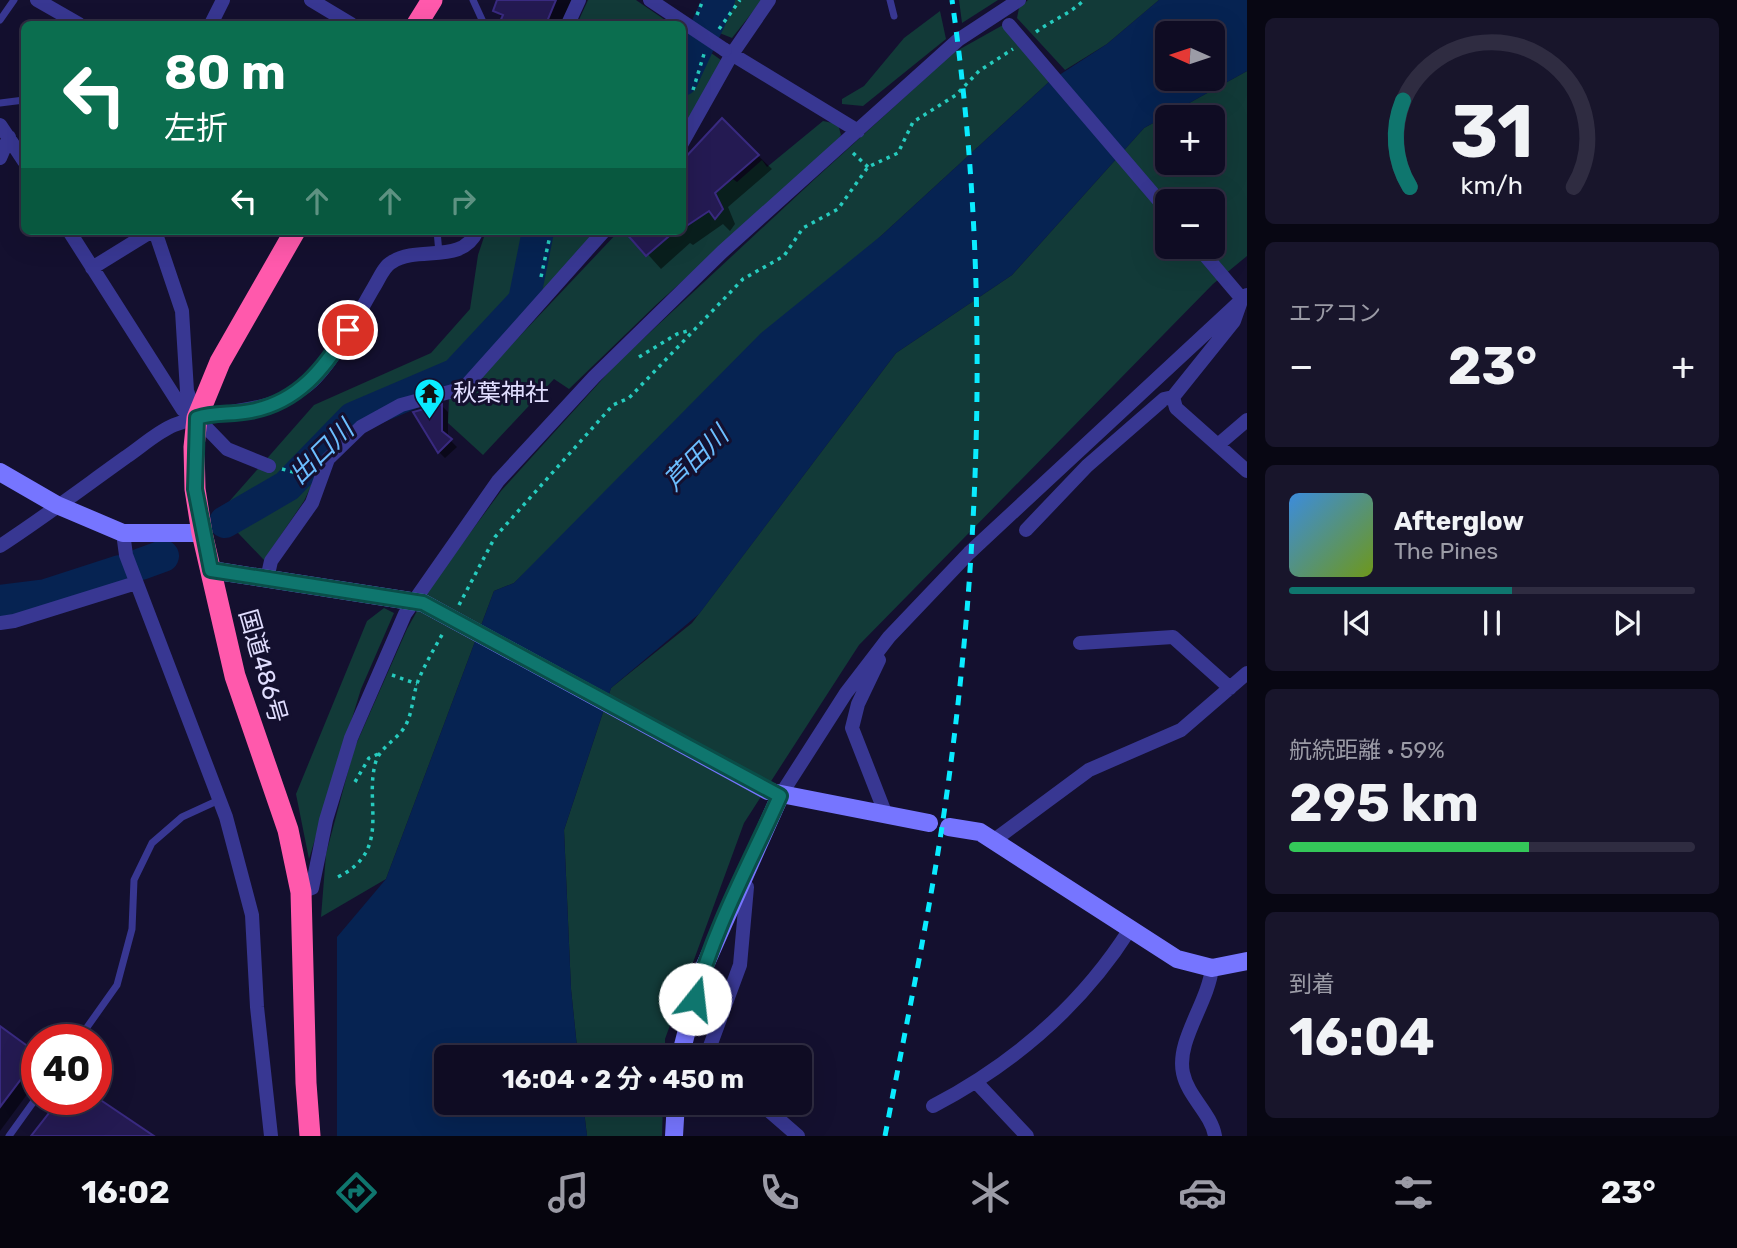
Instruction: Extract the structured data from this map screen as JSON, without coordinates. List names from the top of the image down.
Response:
{
  "streets": {
    "highway": ["国道486号"]
  },
  "water": ["出口川", "芦田川"],
  "places": {
    "temple": ["秋葉神社"]
  },
  "north": "left",
  "page": {
    "map_buttons": ["+", "−"],
    "turn": ["80 m", "左折"],
    "tile": [
      "エアコン",
      ["航続距離 · 59%", "295 km"],
      ["到着", "16:04"]
    ],
    "heat": ["−", "23°", "+"],
    "song": ["Afterglow", "The Pines"],
    "limit": "40",
    "trip": "16:04 · 2 分 · 450 m",
    "tabs": ["16:02", "23°"],
    "gauge": ["31", "km/h"]
  }
}
